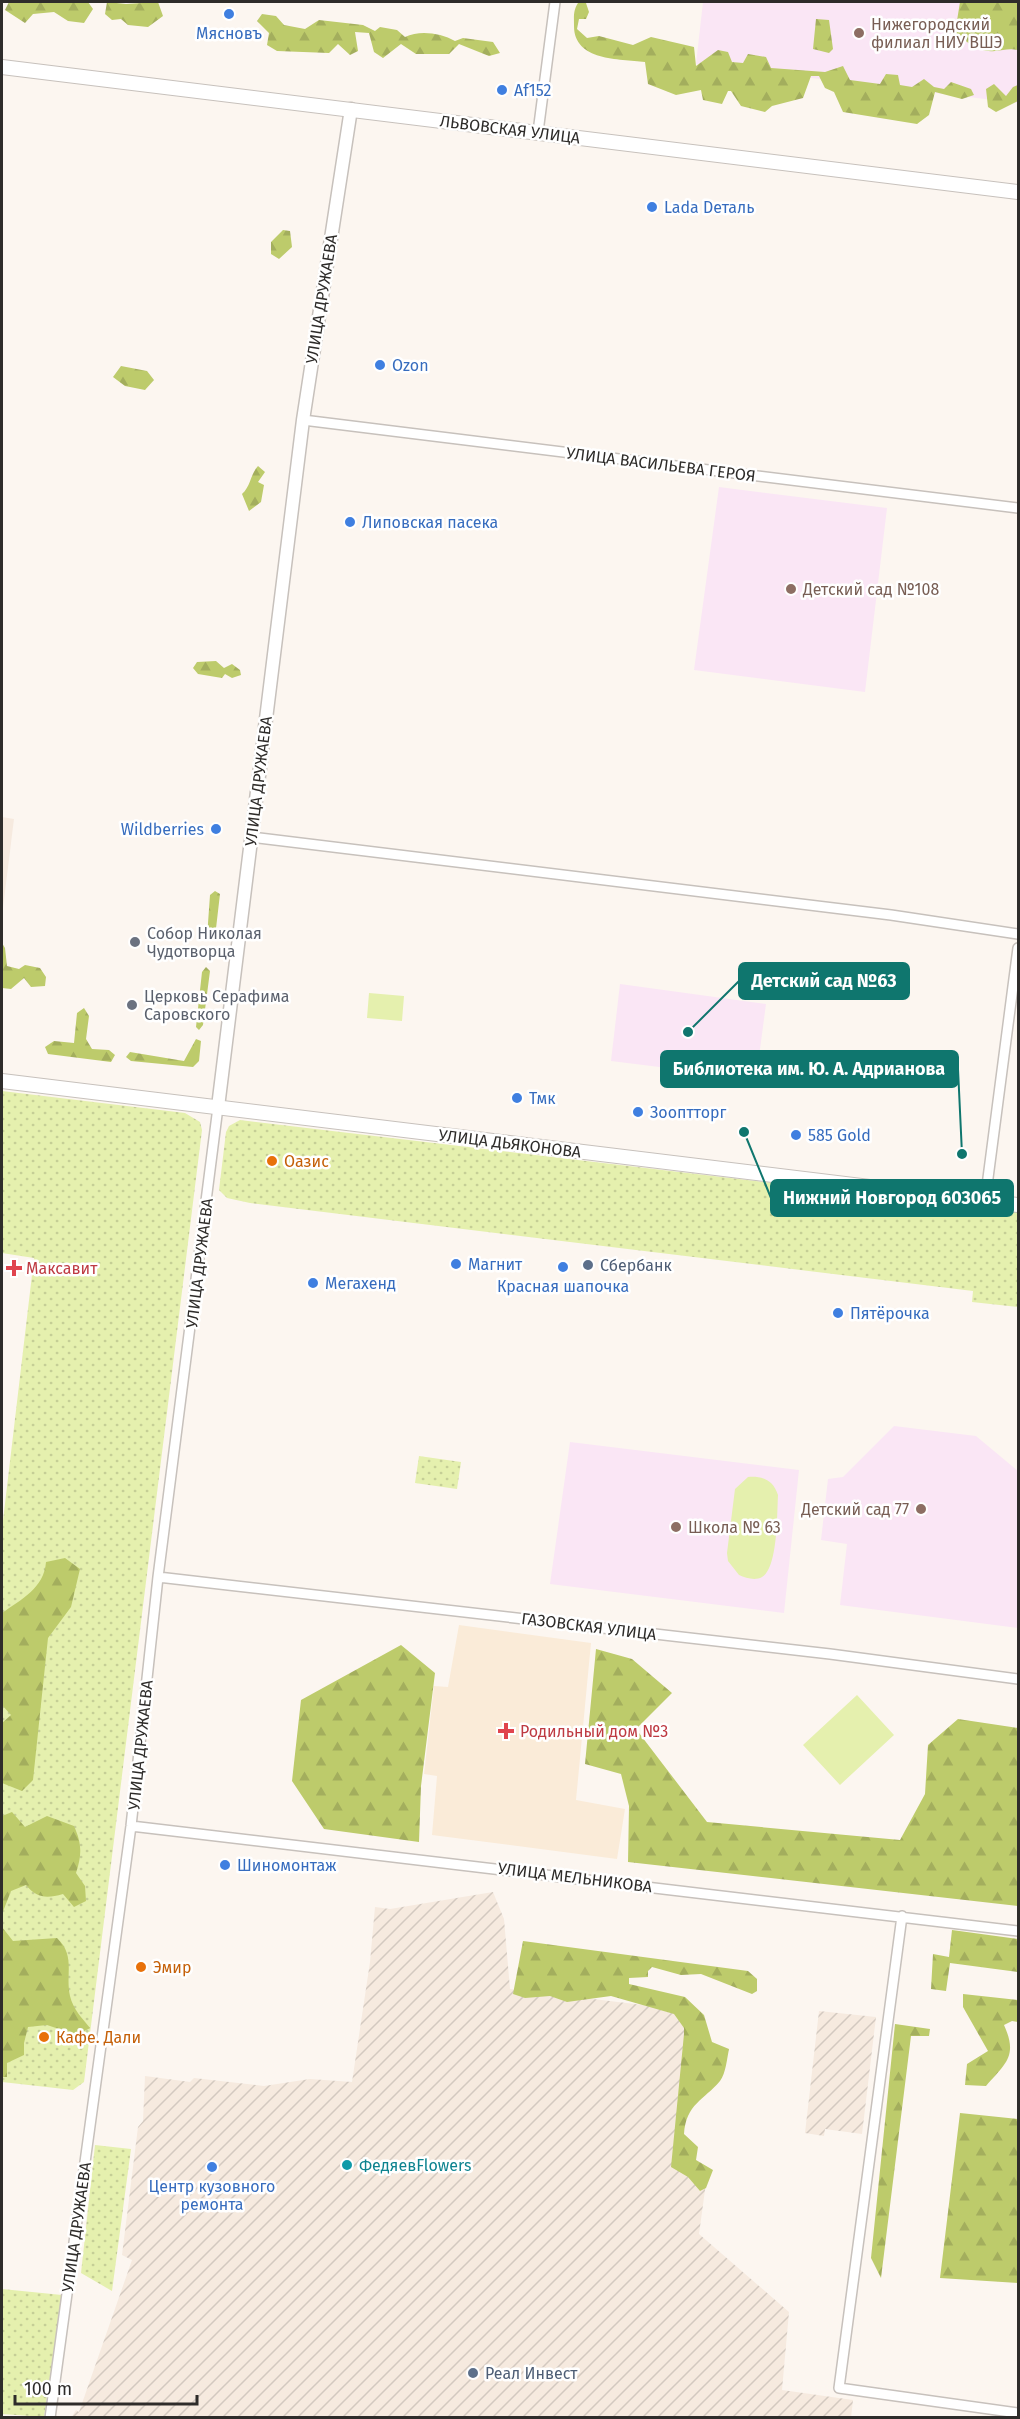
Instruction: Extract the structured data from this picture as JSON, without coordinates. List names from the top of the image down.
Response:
{
  "streets": {
    "main road": ["ЛЬВОВСКАЯ УЛИЦА", "УЛИЦА ДЬЯКОНОВА"],
    "street": [
      "УЛИЦА ДРУЖАЕВА",
      "УЛИЦА ВАСИЛЬЕВА ГЕРОЯ",
      "ГАЗОВСКАЯ УЛИЦА",
      "УЛИЦА МЕЛЬНИКОВА"
    ]
  },
  "crossings": [
    ["ЛЬВОВСКАЯ УЛИЦА", "УЛИЦА ДРУЖАЕВА"],
    ["УЛИЦА ДРУЖАЕВА", "УЛИЦА ВАСИЛЬЕВА ГЕРОЯ"],
    ["УЛИЦА ДРУЖАЕВА", "УЛИЦА ДЬЯКОНОВА"],
    ["УЛИЦА ДРУЖАЕВА", "ГАЗОВСКАЯ УЛИЦА"],
    ["УЛИЦА ДРУЖАЕВА", "УЛИЦА МЕЛЬНИКОВА"]
  ],
  "places": {
    "other": [
      "Мясновъ",
      "Нижегородский филиал НИУ ВШЭ",
      "Af152",
      "Lada Dеталь",
      "Ozon",
      "Липовская пасека",
      "Детский сад №108",
      "Wildberries",
      "Собор Николая Чудотворца",
      "Церковь Серафима Саровского",
      "Детский сад №63",
      "Тмк",
      "Зооптторг",
      "Нижний Новгород 603065",
      "585 Gold",
      "Библиотека им. Ю. А. Адрианова",
      "Оазис",
      "Магнит",
      "Сбербанк",
      "Красная шапочка",
      "Мегахенд",
      "Пятёрочка",
      "Детский сад 77",
      "Школа № 63",
      "Шиномонтаж",
      "Эмир",
      "Кафе. Дали",
      "ФедяевFlowers",
      "Центр кузовного ремонта",
      "Реал Инвест"
    ],
    "health": ["Максавит", "Родильный дом №3"]
  },
  "scale_bar": "100 m"
}
